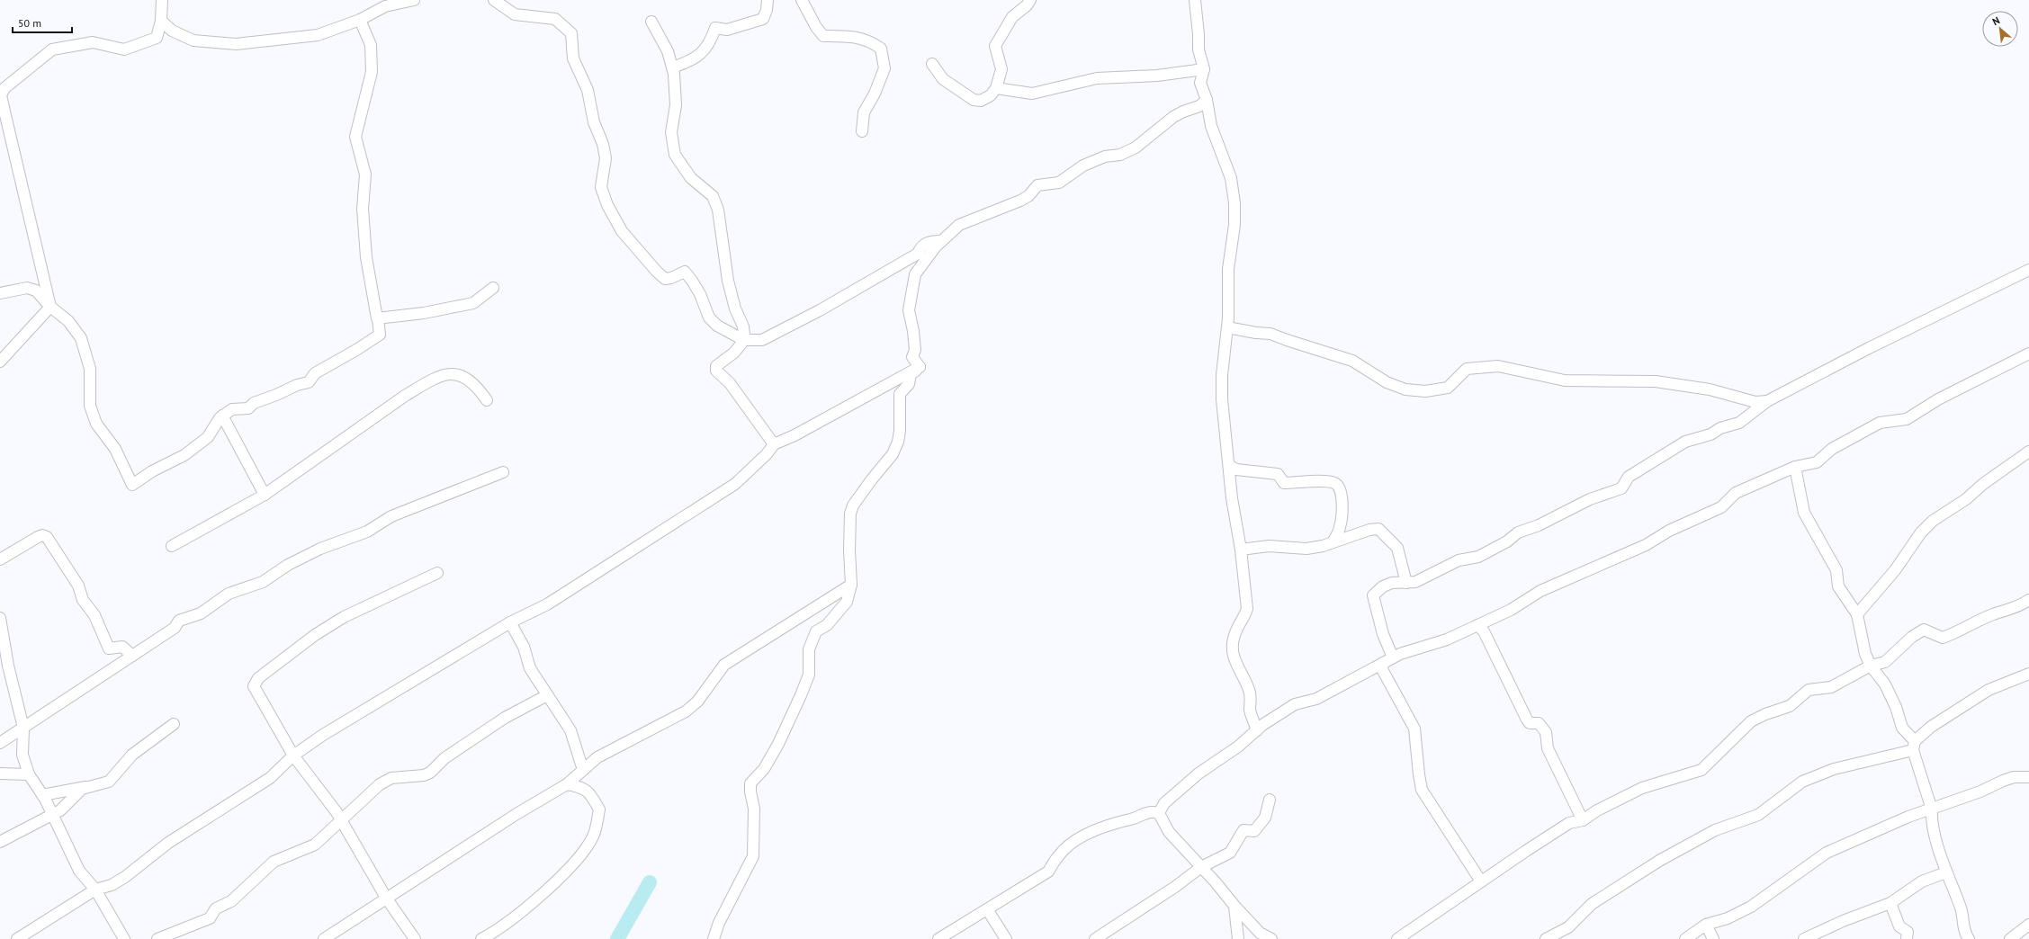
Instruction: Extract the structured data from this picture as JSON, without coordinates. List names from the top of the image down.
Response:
{
  "scale_bar": "50 m",
  "north": "top left"
}
